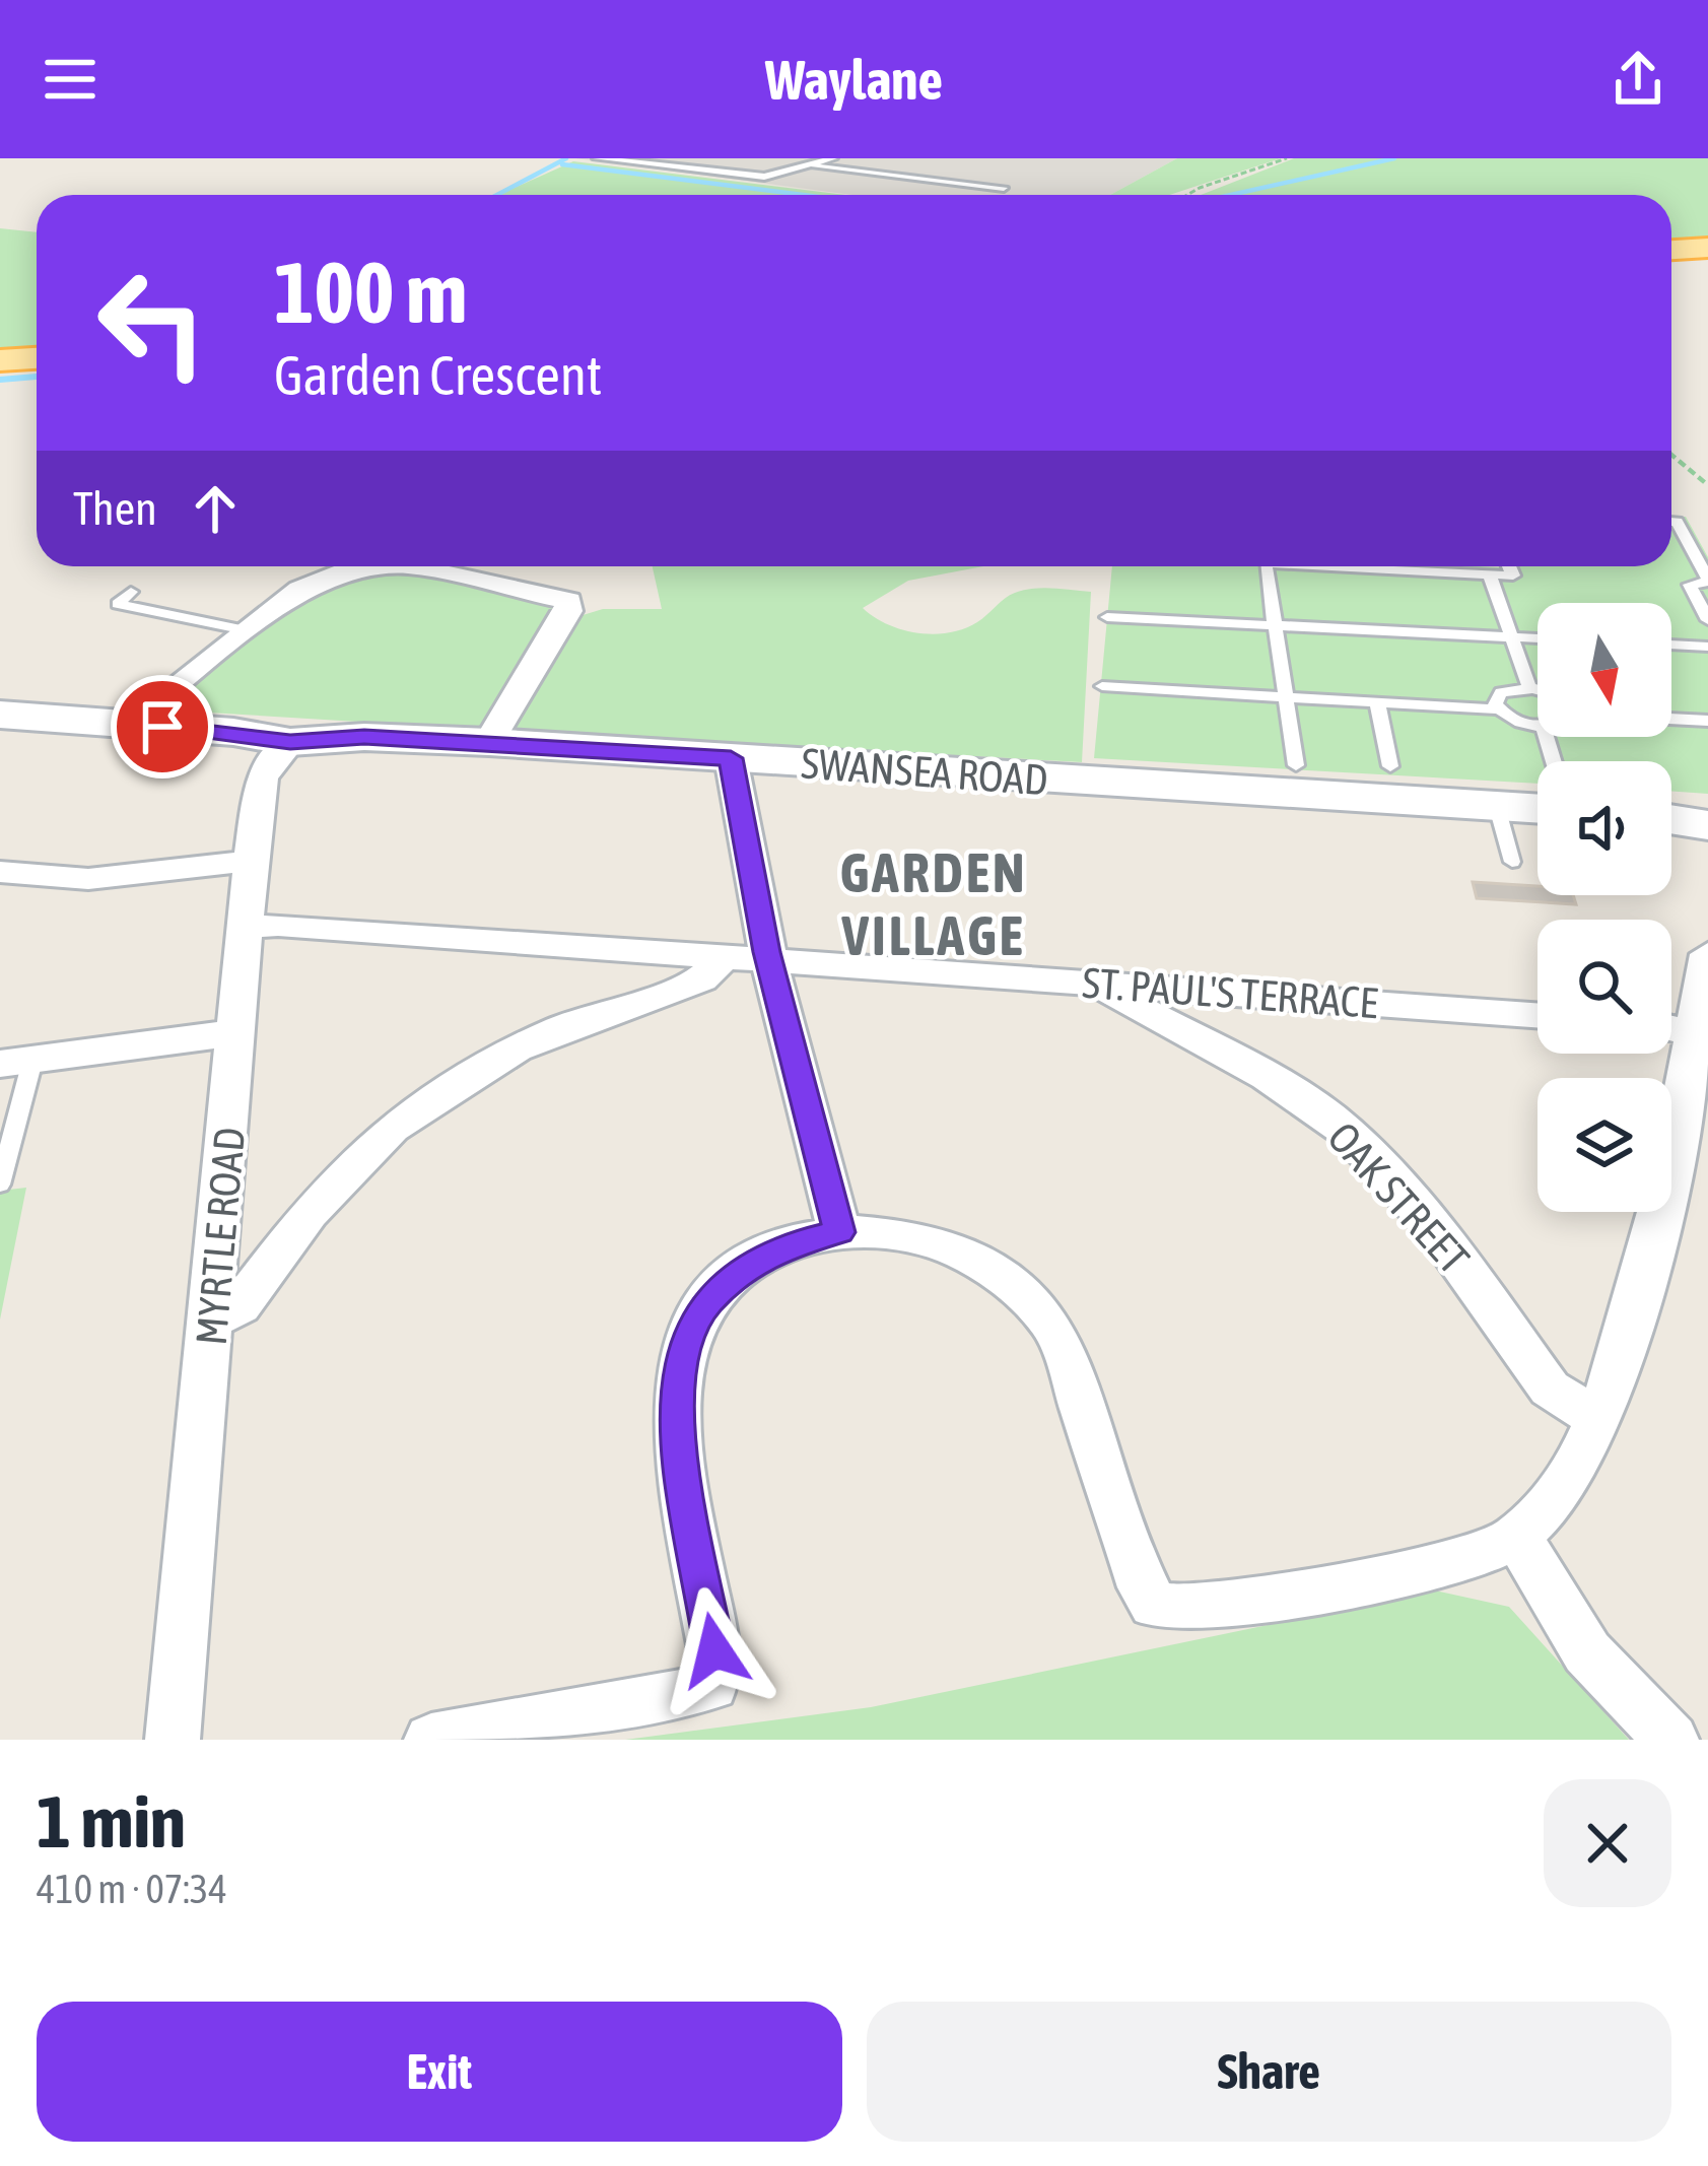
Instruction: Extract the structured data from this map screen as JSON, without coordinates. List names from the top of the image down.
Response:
{
  "streets": {
    "main road": ["SWANSEA ROAD"],
    "street": ["ST. PAUL'S TERRACE", "OAK STREET", "MYRTLE ROAD"]
  },
  "crossings": [
    ["SWANSEA ROAD", "MYRTLE ROAD"],
    ["ST. PAUL'S TERRACE", "OAK STREET"],
    ["ST. PAUL'S TERRACE", "MYRTLE ROAD"]
  ],
  "districts": ["GARDEN VILLAGE"],
  "north": "bottom",
  "page": {
    "header": "Waylane",
    "turn": ["100 m", "Garden Crescent"],
    "then": "Then",
    "heading": ["1 min", "410 m · 07:34"],
    "buttons": ["Exit", "Share"]
  }
}
